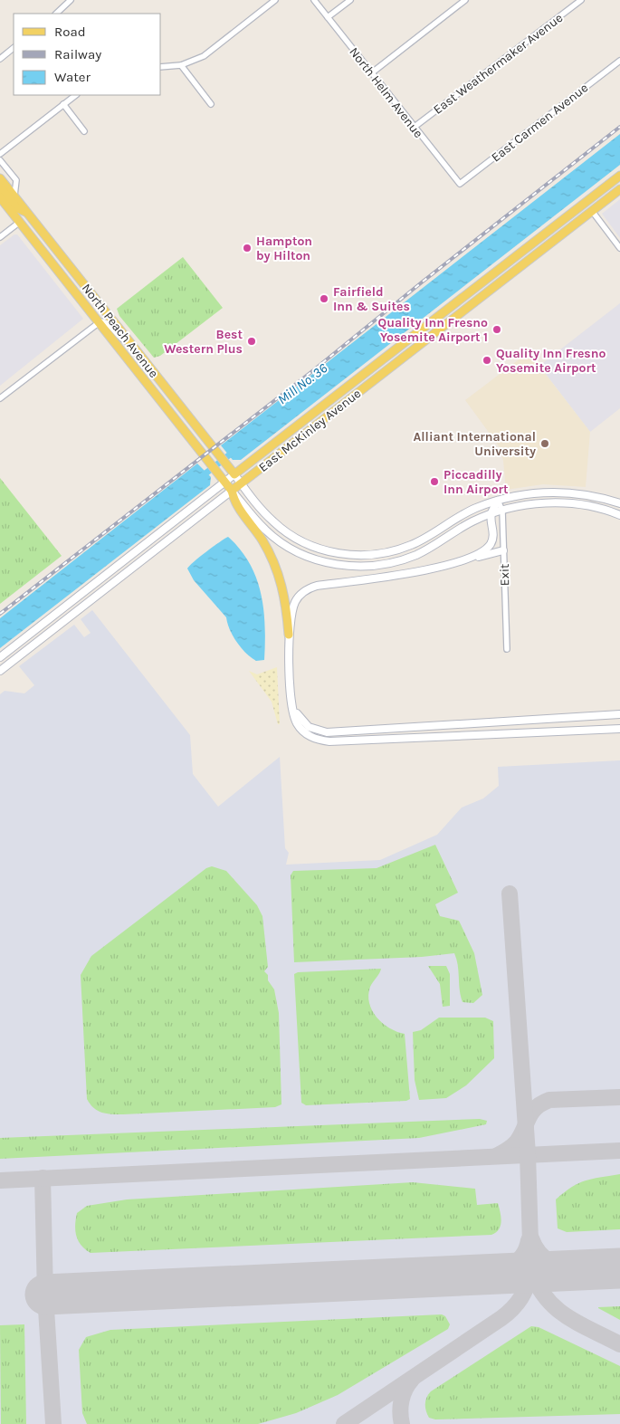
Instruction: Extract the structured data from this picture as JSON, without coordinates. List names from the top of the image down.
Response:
{
  "streets": {
    "main road": ["North Peach Avenue", "East McKinley Avenue"],
    "street": [
      "East Weathermaker Avenue",
      "North Helm Avenue",
      "East Carmen Avenue",
      "Exit"
    ]
  },
  "crossings": [
    ["East Weathermaker Avenue", "North Helm Avenue"],
    ["North Helm Avenue", "East Carmen Avenue"],
    ["North Peach Avenue", "East McKinley Avenue"],
    ["North Peach Avenue", "Exit"]
  ],
  "water": ["Mill No. 36"],
  "places": [
    "Hampton by Hilton",
    "Fairfield Inn & Suites",
    "Quality Inn Fresno Yosemite Airport 1",
    "Best Western Plus",
    "Quality Inn Fresno Yosemite Airport",
    "Alliant International University",
    "Piccadilly Inn Airport"
  ],
  "legend": ["Road", "Railway", "Water"]
}
